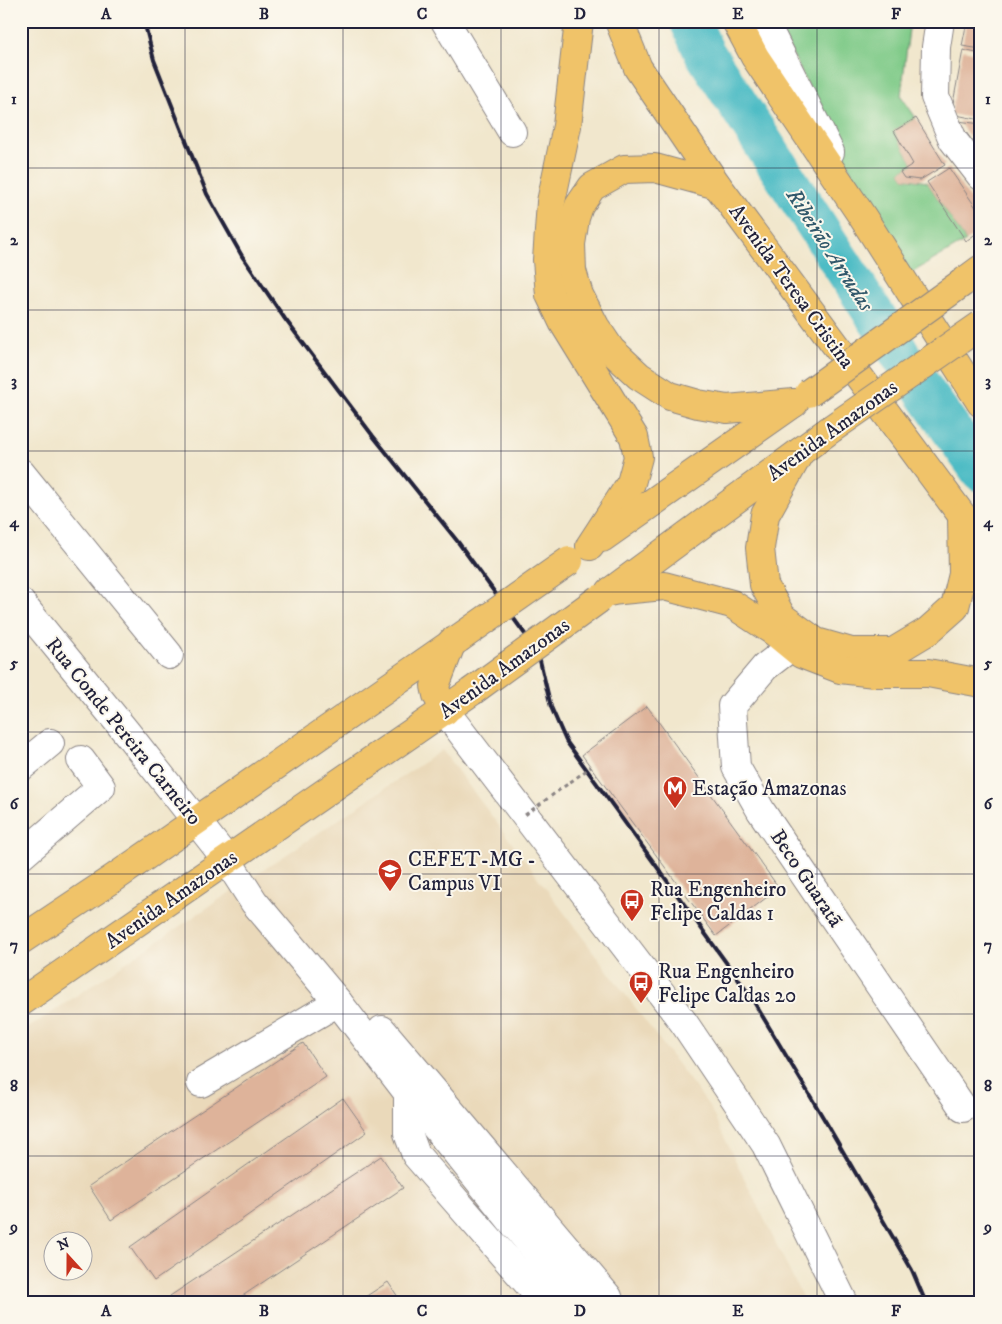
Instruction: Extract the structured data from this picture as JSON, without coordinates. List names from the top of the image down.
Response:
{
  "streets": {
    "main road": ["Avenida Teresa Cristina", "Avenida Amazonas"],
    "street": ["Rua Conde Pereira Carneiro", "Beco Guaratã"]
  },
  "crossings": [
    ["Avenida Amazonas", "Rua Conde Pereira Carneiro"]
  ],
  "water": ["Ribeirão Arrudas"],
  "places": {
    "metro station": ["Estação Amazonas"],
    "school or university": ["CEFET-MG - Campus VI"],
    "bus stop": ["Rua Engenheiro Felipe Caldas 1", "Rua Engenheiro Felipe Caldas 20"]
  },
  "north": "top",
  "grid": {
    "columns": [
      "A",
      "B",
      "C",
      "D",
      "E",
      "F"
    ],
    "rows": [
      "1",
      "2",
      "3",
      "4",
      "5",
      "6",
      "7",
      "8",
      "9"
    ]
  }
}
